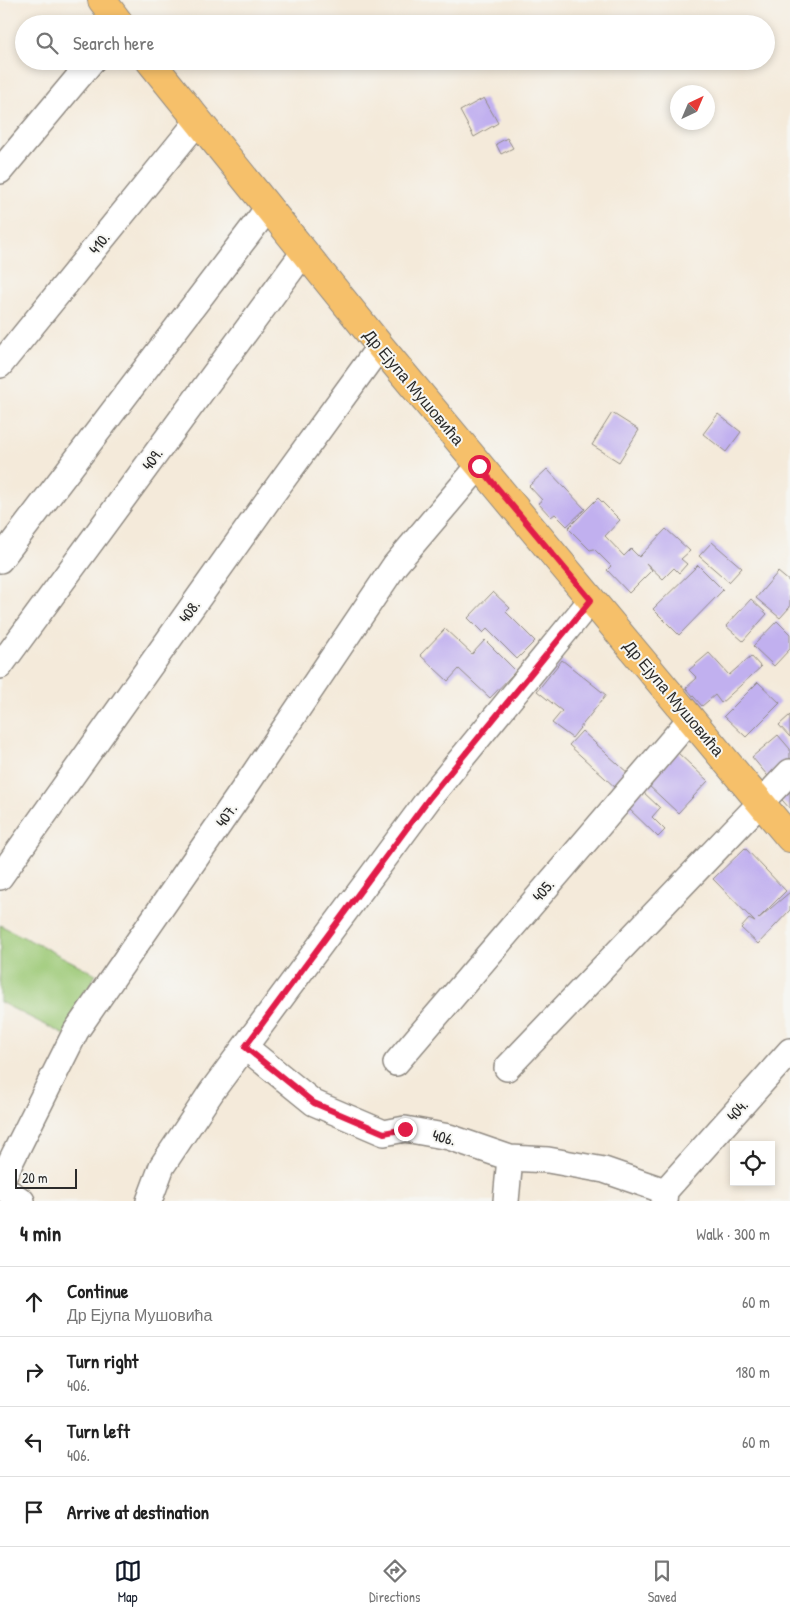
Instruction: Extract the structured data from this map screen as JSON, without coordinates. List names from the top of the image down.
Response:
{
  "streets": {
    "main road": ["Др Ејупа Мушовића"],
    "street": [
      "410.",
      "409.",
      "408.",
      "407.",
      "405.",
      "404.",
      "406."
    ]
  },
  "crossings": [
    ["410.", "Др Ејупа Мушовића"],
    ["Др Ејупа Мушовића", "409."],
    ["Др Ејупа Мушовића", "408."],
    ["Др Ејупа Мушовића", "407."],
    ["Др Ејупа Мушовића", "405."],
    ["404.", "406."]
  ],
  "scale_bar": "20 m",
  "north": "top right",
  "page": {
    "search": "Search here",
    "scale": "20 m",
    "heading": ["4 min", "Walk · 300 m"],
    "list": [
      ["Continue", "Др Ејупа Мушовића", "60 m"],
      ["Turn right", "406.", "180 m"],
      ["Turn left", "406.", "60 m"],
      "Arrive at destination"
    ],
    "nav": ["Map", "Directions", "Saved"]
  }
}
